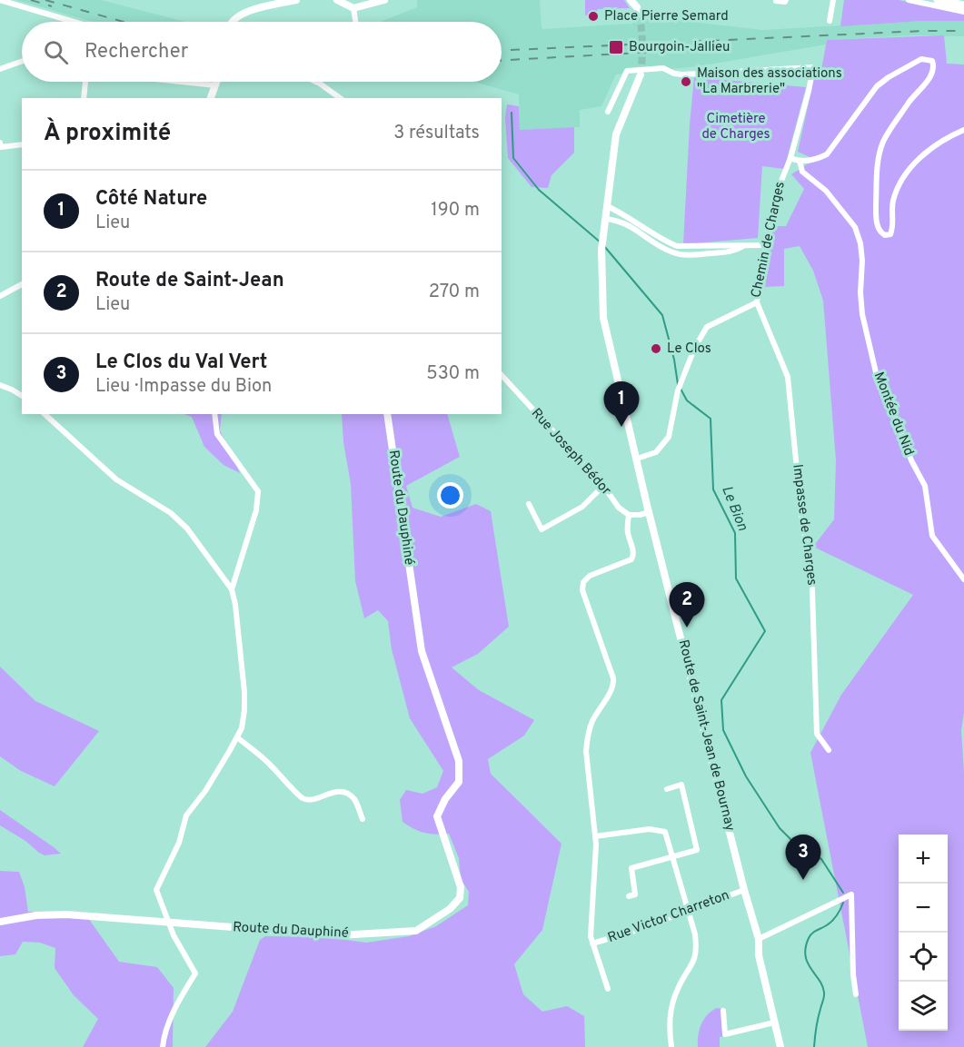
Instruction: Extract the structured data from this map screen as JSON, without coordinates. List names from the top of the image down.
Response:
{
  "streets": {
    "street": [
      "Chemin de Charges",
      "Montée du Nid",
      "Rue Joseph Bédor",
      "Route du Dauphiné",
      "Impasse de Charges",
      "Route de Saint-Jean de Bournay",
      "Rue Victor Charreton"
    ]
  },
  "crossings": [
    ["Chemin de Charges", "Impasse de Charges"],
    ["Chemin de Charges", "Route de Saint-Jean de Bournay"],
    ["Route de Saint-Jean de Bournay", "Rue Victor Charreton"]
  ],
  "water": ["Le Bion"],
  "parks": ["Cimetière de Charges"],
  "places": {
    "other": ["Place Pierre Semard", "Maison des associations \"La Marbrerie\"", "Le Clos"],
    "transit": ["Bourgoin-Jallieu"]
  },
  "page": {
    "search": "Rechercher",
    "heading": ["À proximité", "3 résultats"],
    "list": [
      {
        "mark": "1",
        "name": "Côté Nature",
        "note": "Lieu",
        "value": "190 m"
      },
      {
        "mark": "2",
        "name": "Route de Saint-Jean",
        "note": "Lieu",
        "value": "270 m"
      },
      {
        "mark": "3",
        "name": "Le Clos du Val Vert",
        "note": "Lieu · Impasse du Bion",
        "value": "530 m"
      }
    ],
    "pins": ["1", "2", "3"],
    "map_buttons": ["+", "−"]
  }
}
